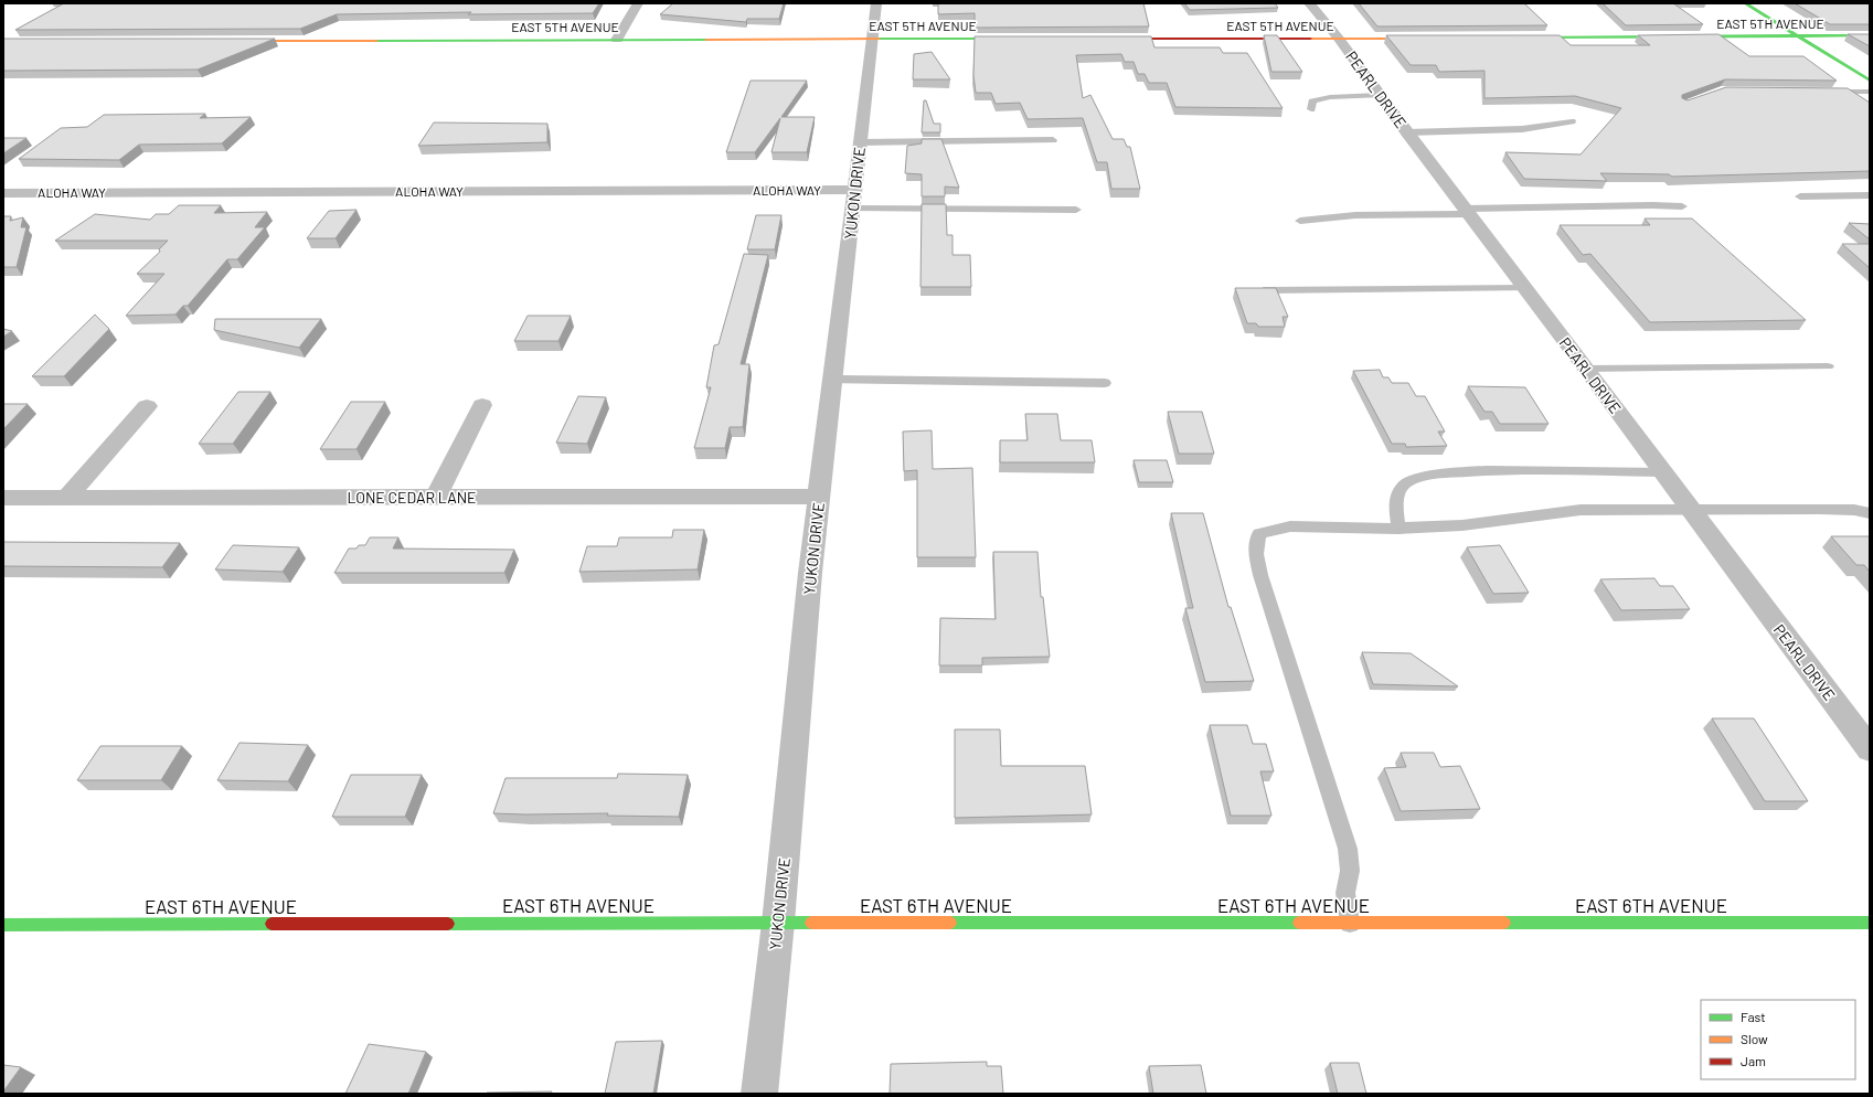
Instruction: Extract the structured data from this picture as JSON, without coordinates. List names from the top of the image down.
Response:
{
  "streets": {
    "street": [
      "EAST 5TH AVENUE",
      "PEARL DRIVE",
      "ALOHA WAY",
      "YUKON DRIVE",
      "LONE CEDAR LANE",
      "EAST 6TH AVENUE"
    ]
  },
  "crossings": [
    ["EAST 5TH AVENUE", "PEARL DRIVE"],
    ["EAST 5TH AVENUE", "YUKON DRIVE"],
    ["ALOHA WAY", "YUKON DRIVE"],
    ["YUKON DRIVE", "LONE CEDAR LANE"],
    ["YUKON DRIVE", "EAST 6TH AVENUE"]
  ],
  "legend": ["Fast", "Slow", "Jam"]
}
